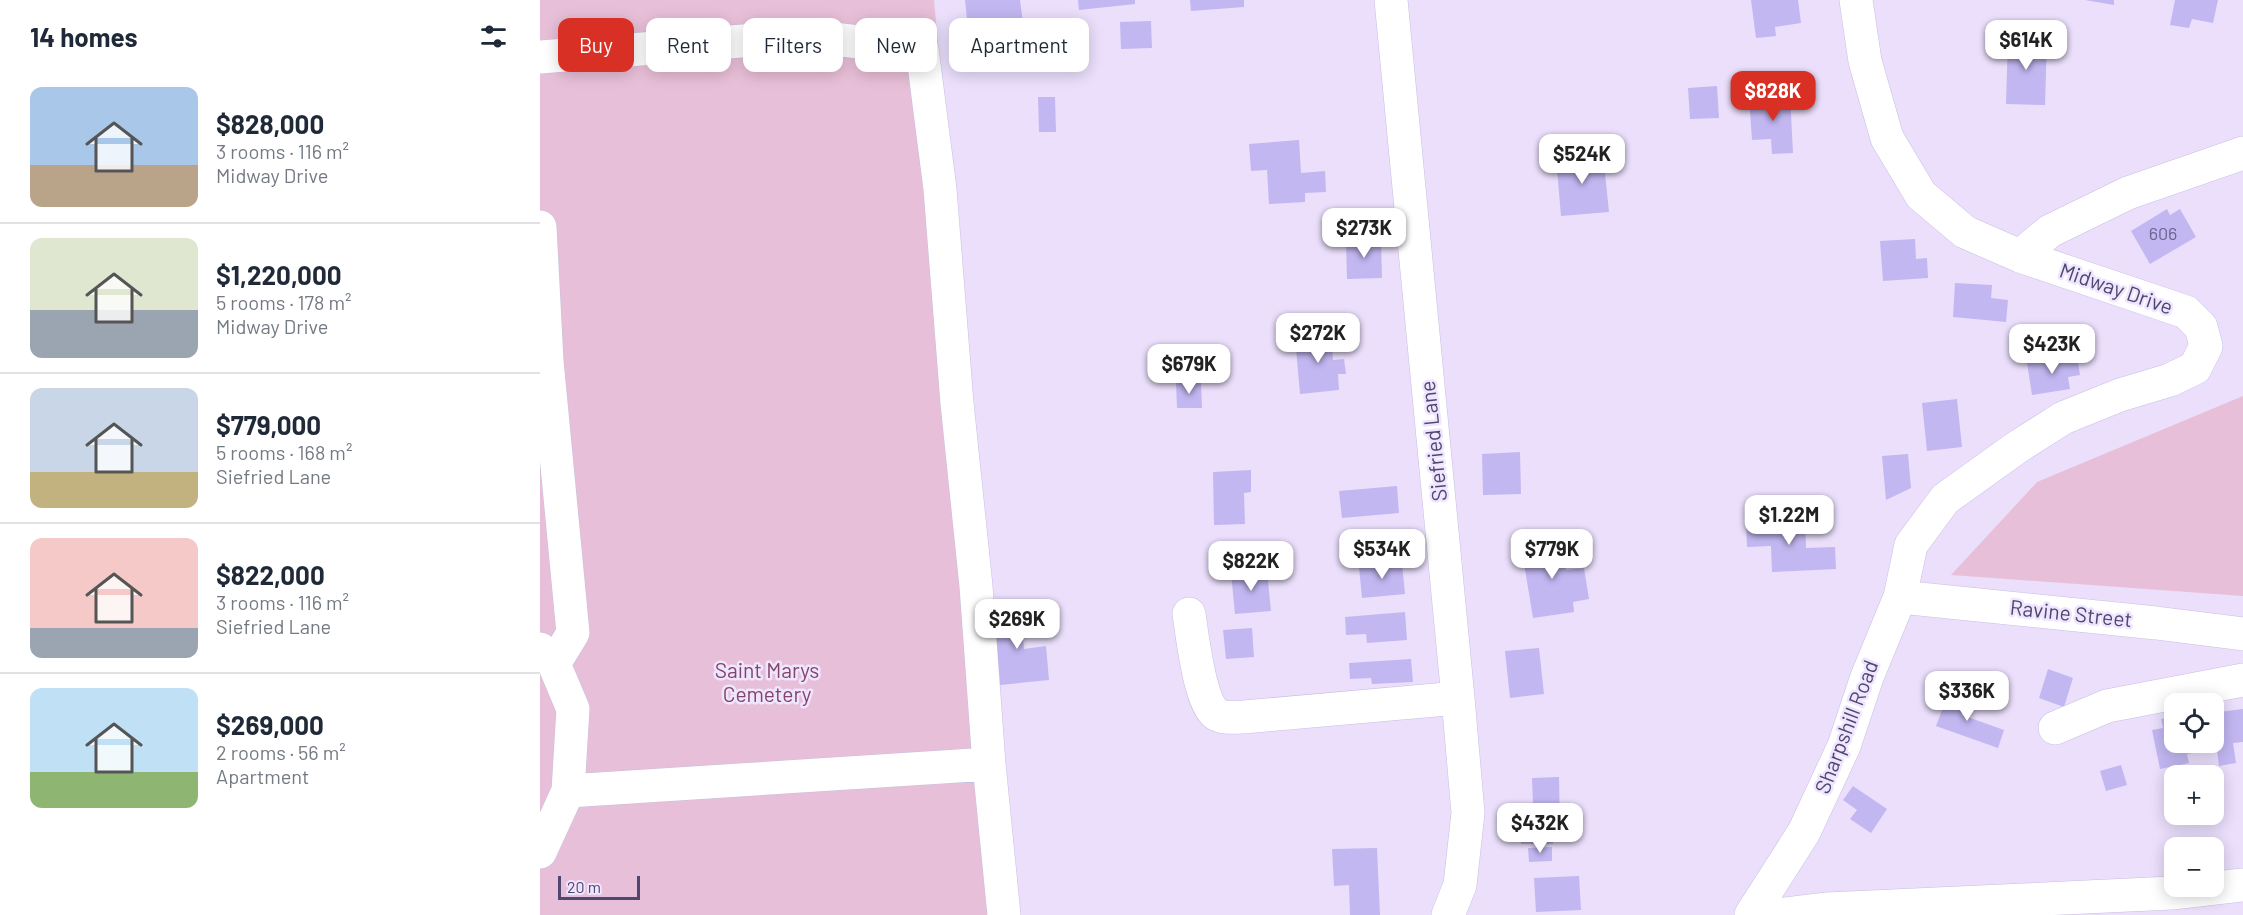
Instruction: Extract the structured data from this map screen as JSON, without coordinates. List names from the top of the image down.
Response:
{
  "streets": {
    "street": [
      "Midway Drive",
      "Siefried Lane",
      "Ravine Street",
      "Sharpshill Road"
    ]
  },
  "crossings": [
    ["Midway Drive", "Ravine Street"],
    ["Midway Drive", "Sharpshill Road"],
    ["Ravine Street", "Sharpshill Road"]
  ],
  "parks": ["Saint Marys Cemetery"],
  "house_numbers": ["606"],
  "scale_bar": "20 m",
  "page": {
    "heading": "14 homes",
    "chip": [
      "Buy",
      "Rent",
      "Filters",
      "New",
      "Apartment"
    ],
    "price": [
      "$614K",
      "$828K",
      "$524K",
      "$273K",
      "$272K",
      "$423K",
      "$679K",
      "$1.22M",
      "$534K",
      "$779K",
      "$822K",
      "$269K",
      "$336K",
      "$432K"
    ],
    "list": [
      {
        "name": "$828,000",
        "note": "3 rooms · 116 m² · Midway Drive"
      },
      {
        "name": "$1,220,000",
        "note": "5 rooms · 178 m² · Midway Drive"
      },
      {
        "name": "$779,000",
        "note": "5 rooms · 168 m² · Siefried Lane"
      },
      {
        "name": "$822,000",
        "note": "3 rooms · 116 m² · Siefried Lane"
      },
      {
        "name": "$269,000",
        "note": "2 rooms · 56 m² · Apartment"
      }
    ],
    "map_buttons": ["+", "−"],
    "scale": "20 m"
  }
}
